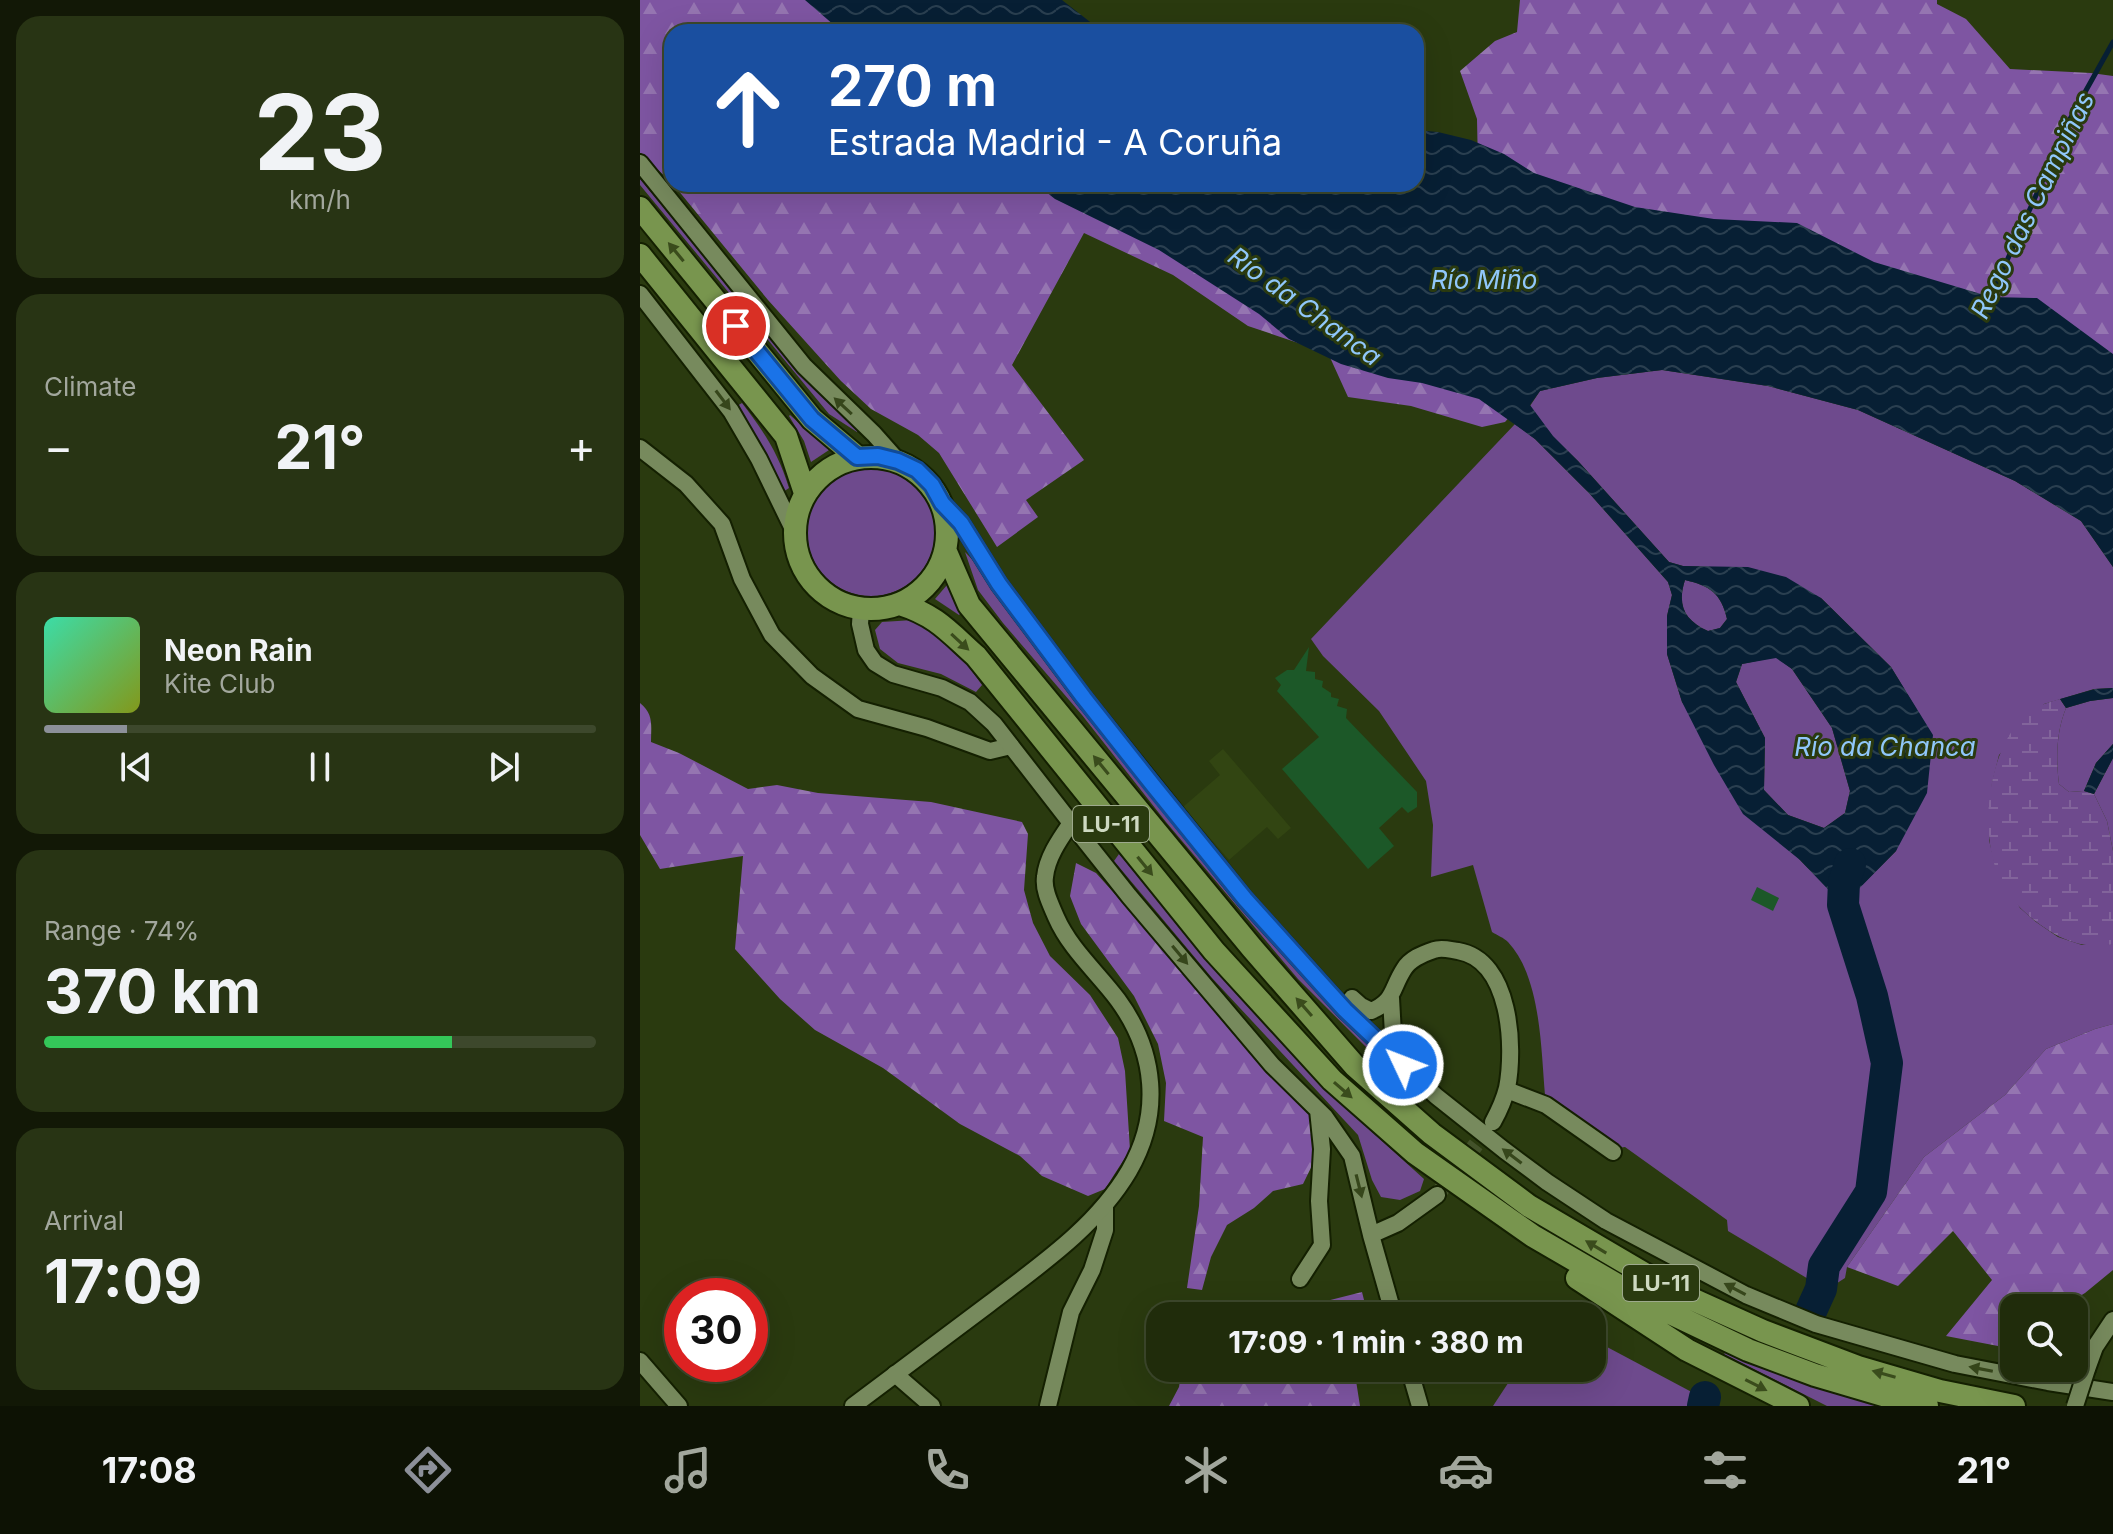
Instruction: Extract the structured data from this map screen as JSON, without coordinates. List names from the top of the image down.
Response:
{
  "streets": {
    "highway": ["LU-11"]
  },
  "water": ["Rego das Campiñas", "Río Miño", "Río da Chanca"],
  "page": {
    "tile": [
      ["23", "km/h"],
      "Climate",
      ["Range · 74%", "370 km"],
      ["Arrival", "17:09"]
    ],
    "turn": ["270 m", "Estrada Madrid - A Coruña"],
    "heat": ["−", "21°", "+"],
    "song": ["Neon Rain", "Kite Club"],
    "limit": "30",
    "trip": "17:09 · 1 min · 380 m",
    "tabs": ["17:08", "21°"]
  }
}
